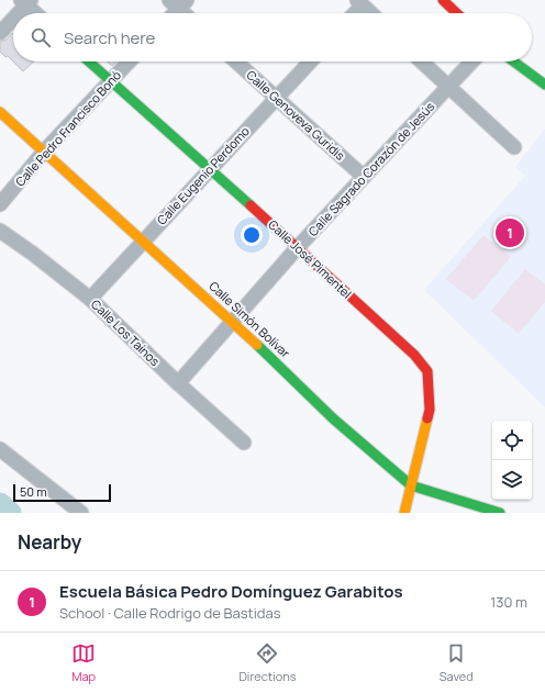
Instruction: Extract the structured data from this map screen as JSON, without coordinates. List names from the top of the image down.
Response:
{
  "streets": {
    "street": [
      "Calle Genoveva Guridis",
      "Calle Pedro Francisco Bonó",
      "Calle Sagrado Corazón de Jesús",
      "Calle Eugenio Perdomo",
      "Calle José Pimentel",
      "Calle Simón Bolívar",
      "Calle Los Taínos"
    ]
  },
  "crossings": [
    ["Calle Genoveva Guridis", "Calle Sagrado Corazón de Jesús"],
    ["Calle Genoveva Guridis", "Calle Eugenio Perdomo"],
    ["Calle Pedro Francisco Bonó", "Calle José Pimentel"],
    ["Calle Pedro Francisco Bonó", "Calle Simón Bolívar"],
    ["Calle Sagrado Corazón de Jesús", "Calle José Pimentel"],
    ["Calle Sagrado Corazón de Jesús", "Calle Simón Bolívar"],
    ["Calle Sagrado Corazón de Jesús", "Calle Los Taínos"],
    ["Calle Eugenio Perdomo", "Calle José Pimentel"],
    ["Calle Eugenio Perdomo", "Calle Simón Bolívar"],
    ["Calle Eugenio Perdomo", "Calle Los Taínos"],
    ["Calle José Pimentel", "Calle Simón Bolívar"]
  ],
  "scale_bar": "50 m",
  "page": {
    "search": "Search here",
    "pins": "1",
    "scale": "50 m",
    "heading": "Nearby",
    "list": [
      {
        "mark": "1",
        "name": "Escuela Básica Pedro Domínguez Garabitos",
        "note": "School · Calle Rodrigo de Bastidas",
        "value": "130 m"
      }
    ],
    "nav": ["Map", "Directions", "Saved"]
  }
}
